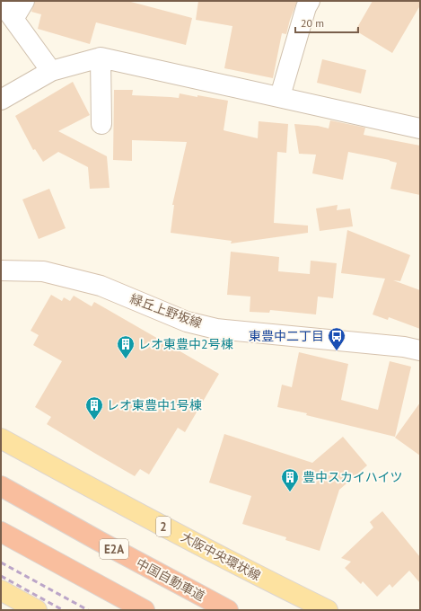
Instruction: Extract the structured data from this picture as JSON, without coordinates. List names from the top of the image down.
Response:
{
  "streets": {
    "highway": ["E2A", "中国自動車道"],
    "main road": ["2", "大阪中央環状線"],
    "street": ["緑丘上野坂線"]
  },
  "places": {
    "bus stop": ["東豊中二丁目"],
    "building": ["レオ東豊中2号棟", "レオ東豊中1号棟", "豊中スカイハイツ"]
  },
  "scale_bar": "20 m"
}
